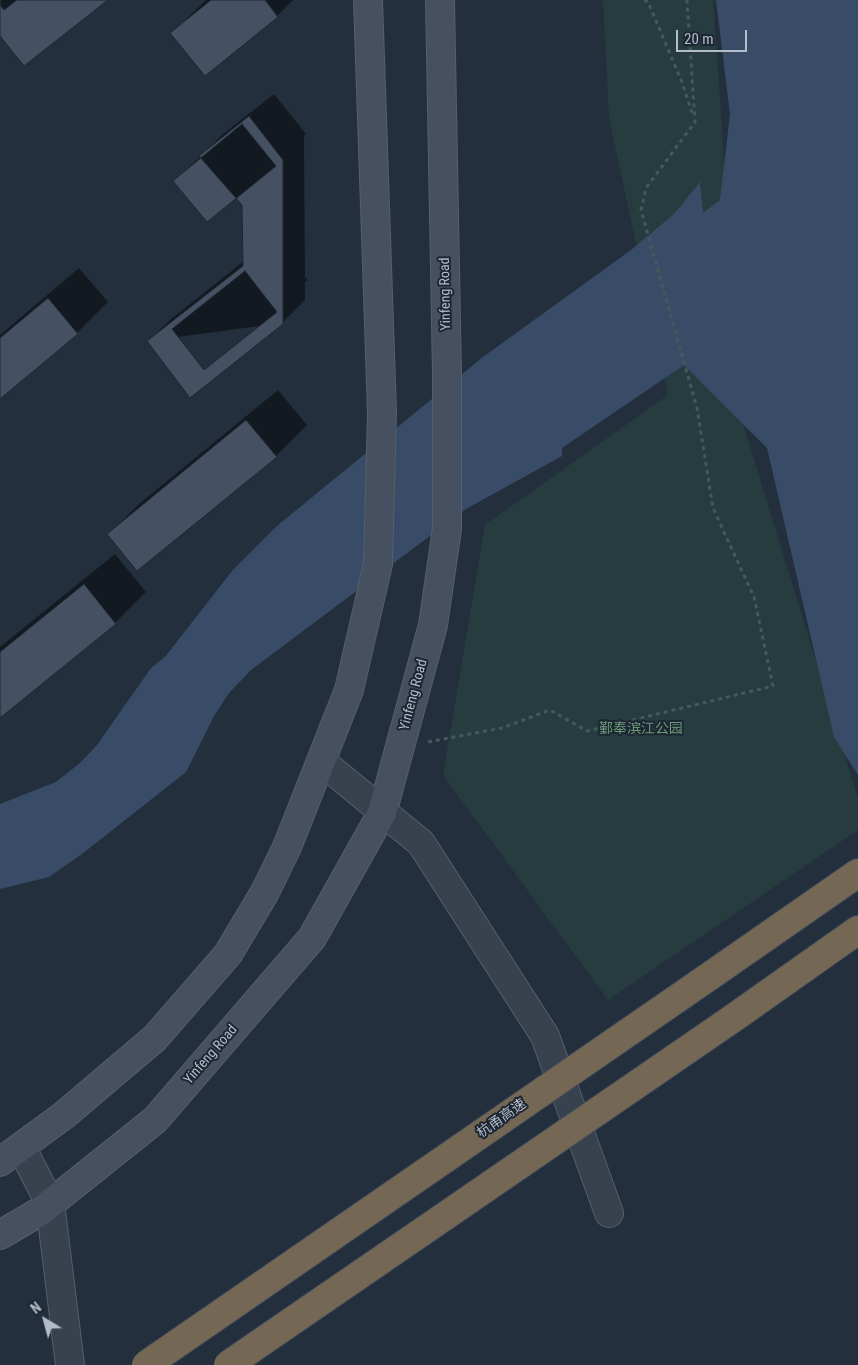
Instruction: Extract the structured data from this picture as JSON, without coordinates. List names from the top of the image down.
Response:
{
  "streets": {
    "highway": ["杭甬高速"],
    "main road": ["Yinfeng Road"]
  },
  "parks": ["鄞奉滨江公园"],
  "scale_bar": "20 m",
  "north": "top left"
}
